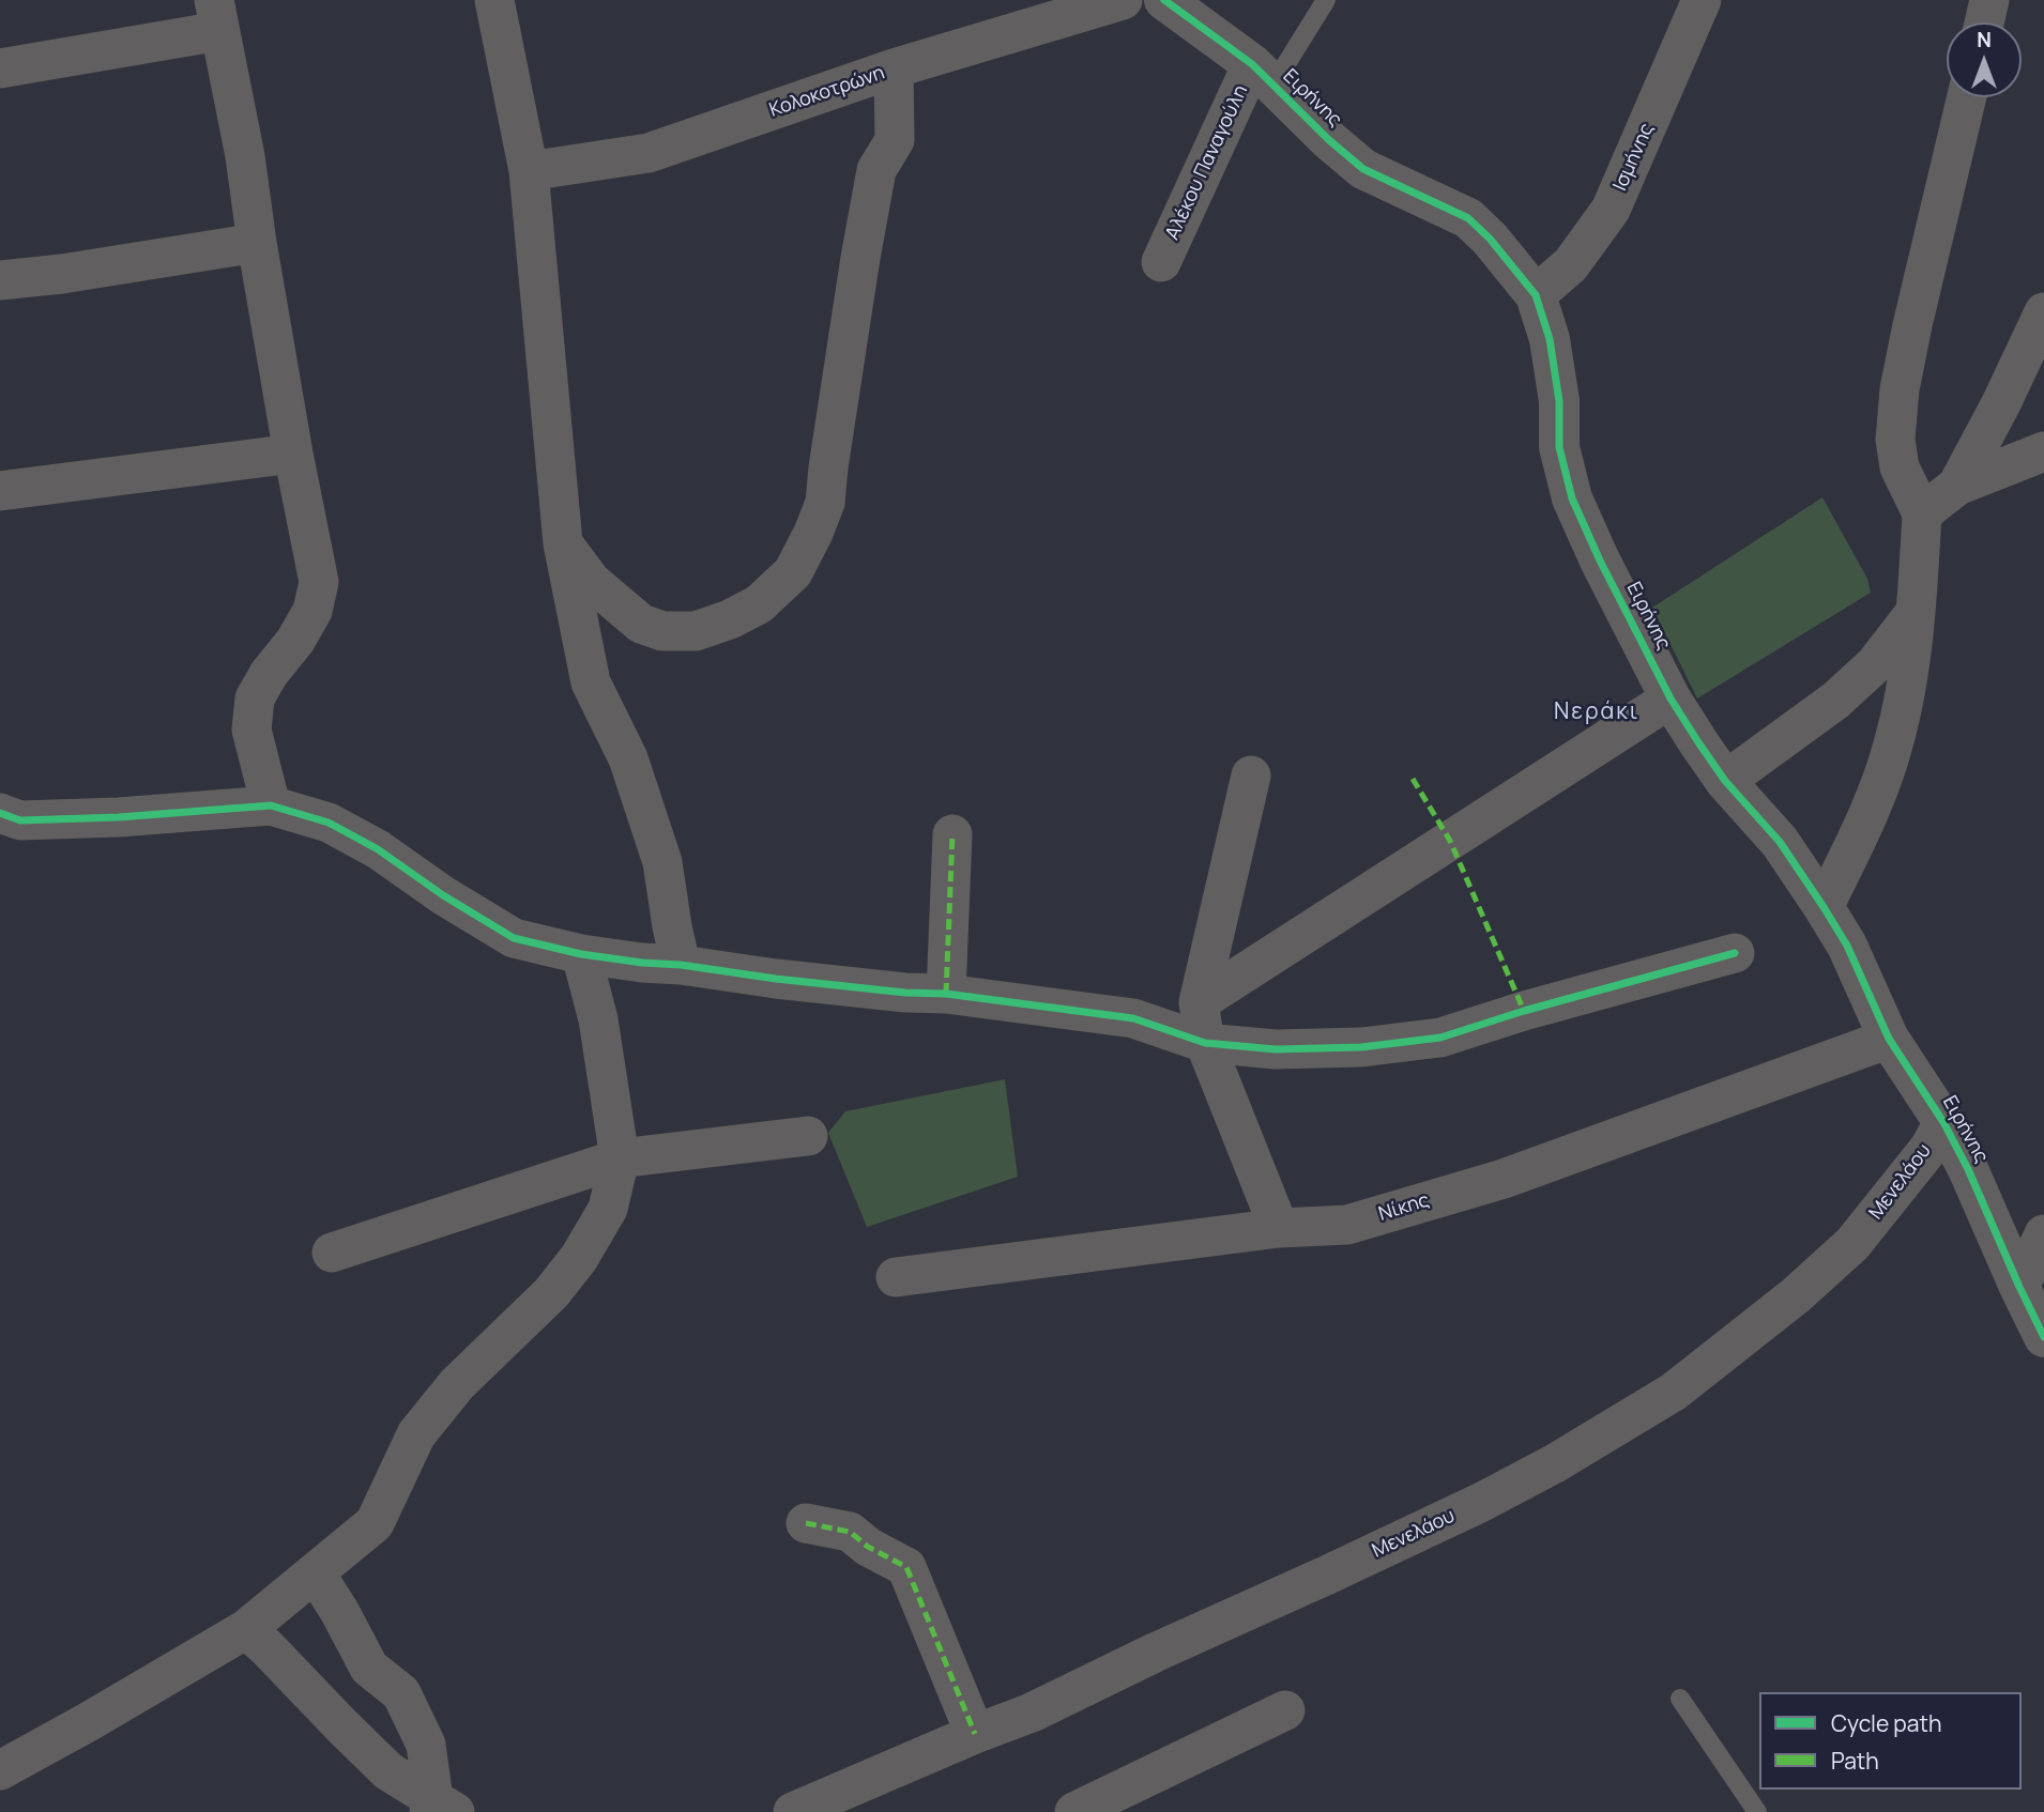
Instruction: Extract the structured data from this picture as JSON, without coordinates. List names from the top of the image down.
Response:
{
  "streets": {
    "street": [
      "Κολοκοτρώνη",
      "Ειρήνης",
      "Ισμήνης",
      "Αλέκου Παναγούλη",
      "Μενελάου",
      "Νίκης"
    ]
  },
  "crossings": [
    ["Ειρήνης", "Ισμήνης"],
    ["Ειρήνης", "Αλέκου Παναγούλη"],
    ["Ειρήνης", "Μενελάου"],
    ["Ειρήνης", "Νίκης"]
  ],
  "districts": ["Νεράκι"],
  "legend": ["Cycle path", "Path"],
  "north": "top"
}
